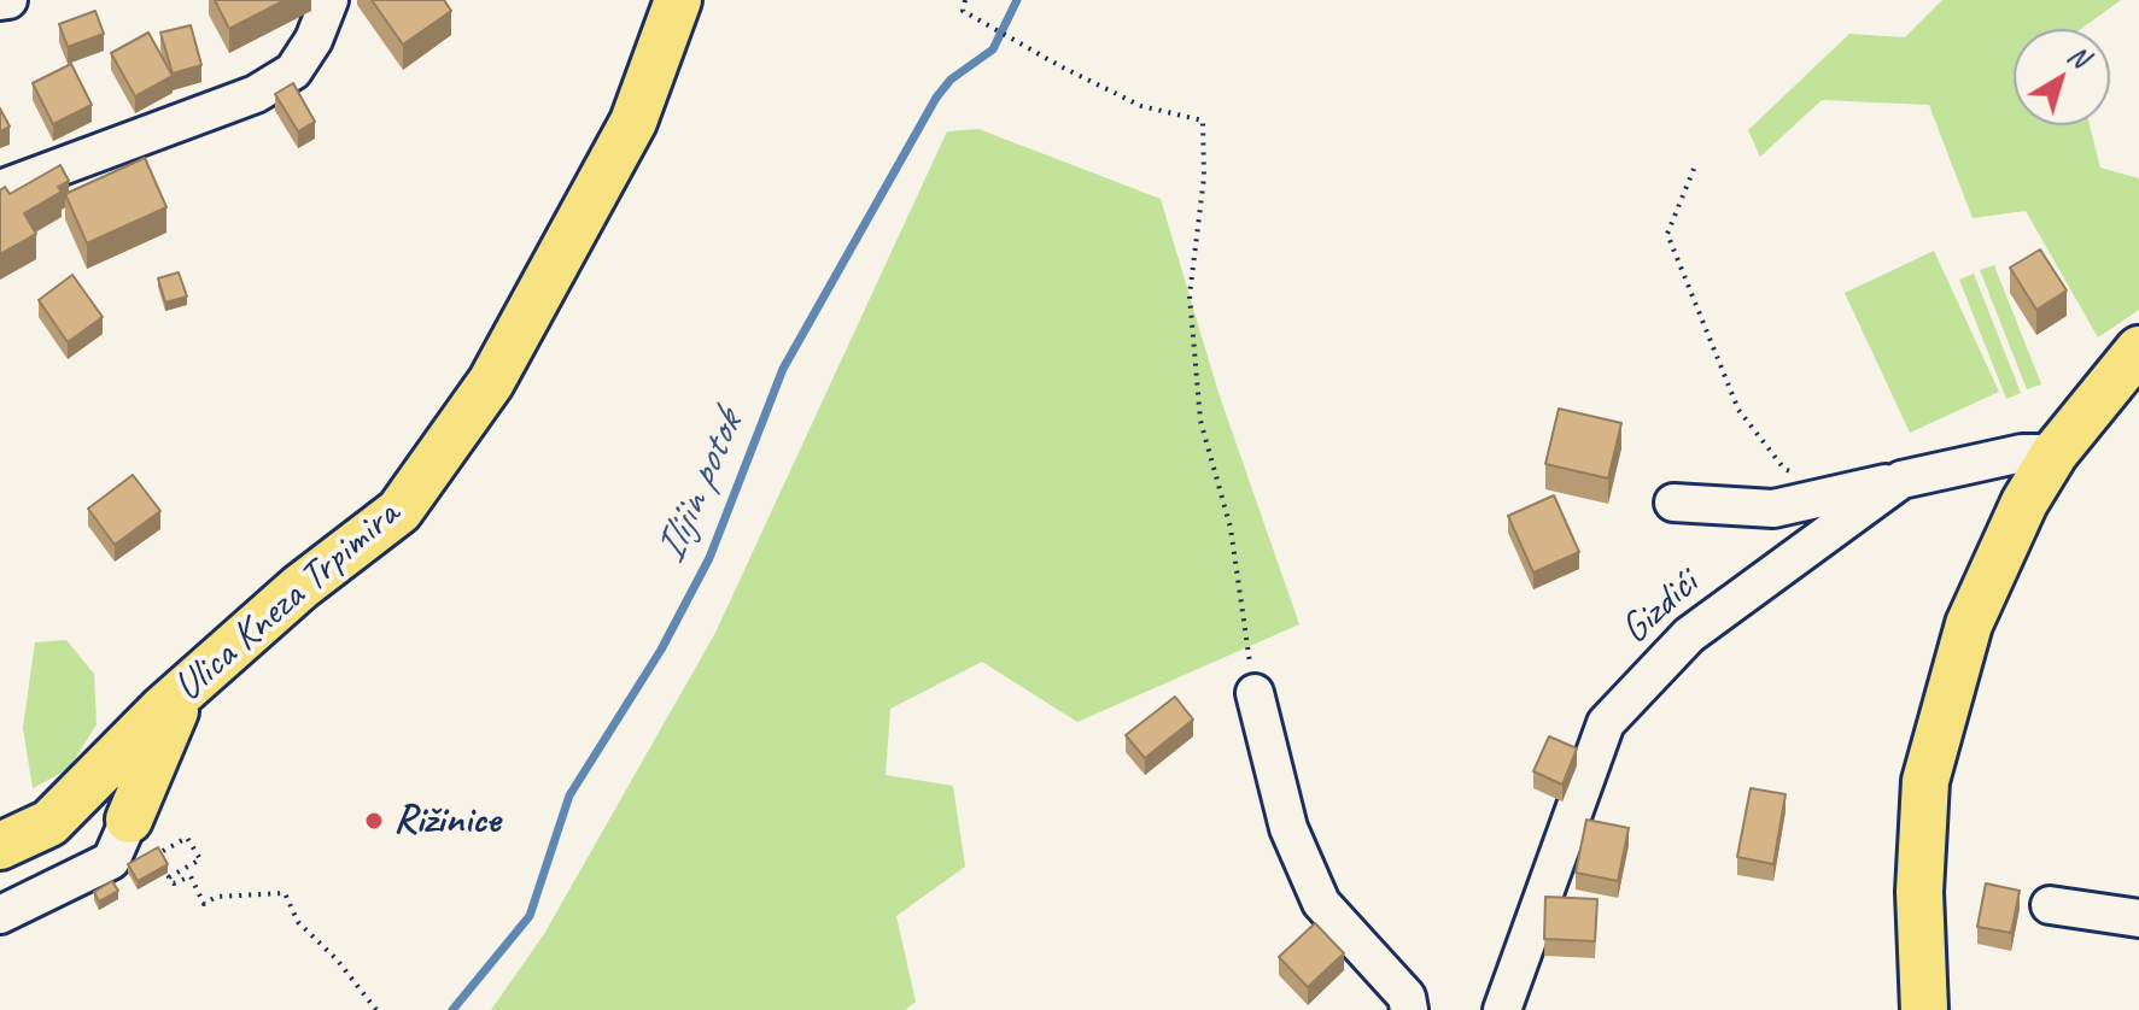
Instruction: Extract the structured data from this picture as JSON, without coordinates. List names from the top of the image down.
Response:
{
  "streets": {
    "main road": ["Ulica Kneza Trpimira"],
    "street": ["Gizdići"]
  },
  "water": ["Ilijin potok"],
  "places": ["Rižinice"],
  "north": "top right"
}
